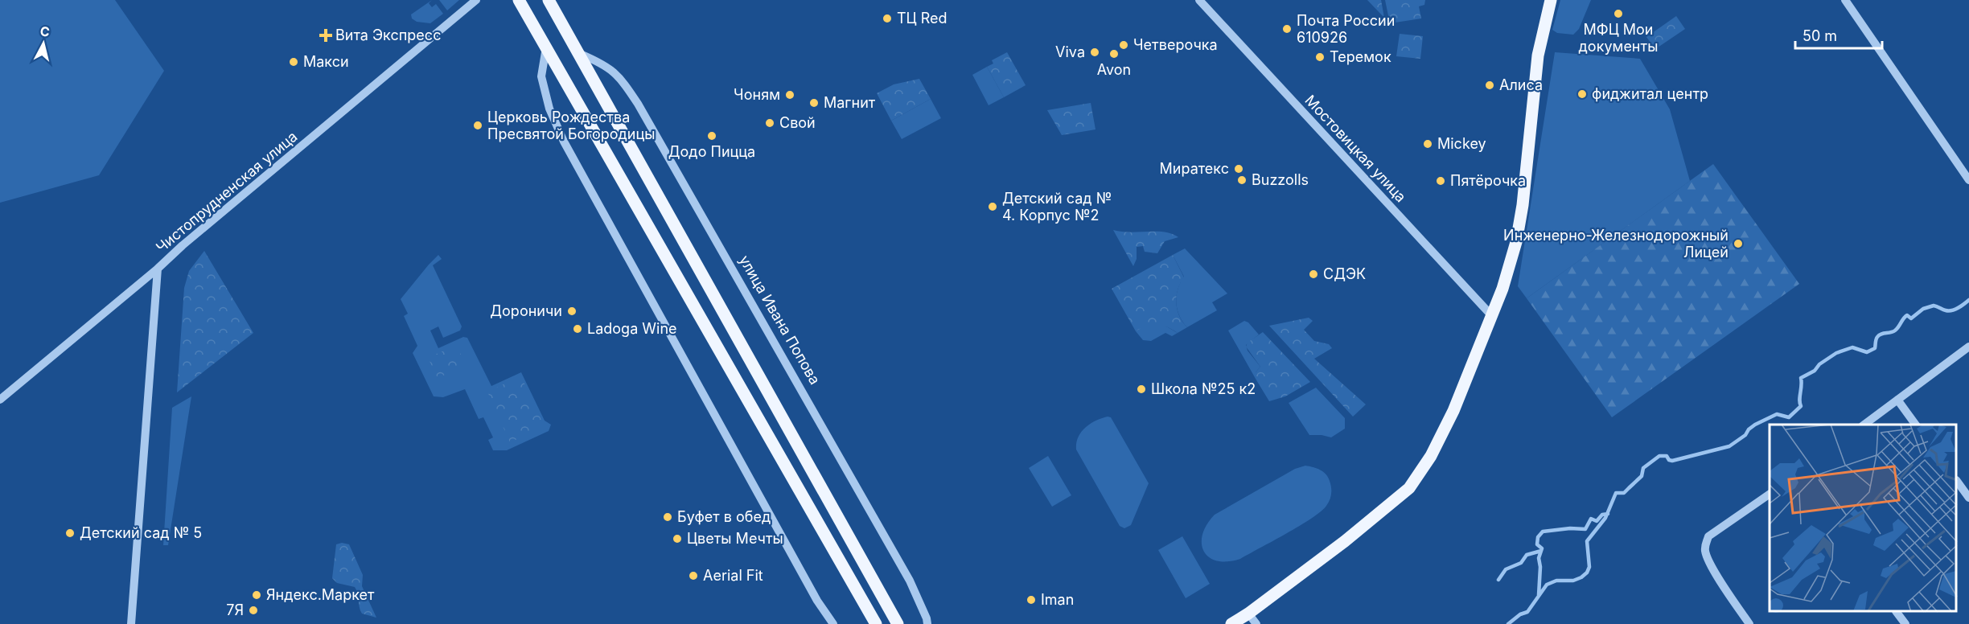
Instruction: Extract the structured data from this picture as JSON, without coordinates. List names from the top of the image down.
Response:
{
  "streets": {
    "street": ["Мостовицкая улица", "Чистопрудненская улица", "улица Ивана Попова"]
  },
  "places": {
    "other": [
      "МФЦ Мои документы",
      "ТЦ Red",
      "Почта России 610926",
      "Четверочка",
      "Viva",
      "Avon",
      "Теремок",
      "Макси",
      "Алиса",
      "фиджитал центр",
      "Чоням",
      "Магнит",
      "Свой",
      "Церковь Рождества Пресвятой Богородицы",
      "Додо Пицца",
      "Mickey",
      "Миратекс",
      "Buzzolls",
      "Пятёрочка",
      "Детский сад № 4. Корпус №2",
      "Инженерно-Железнодорожный Лицей",
      "СДЭК",
      "Дороничи",
      "Ladoga Wine",
      "Школа №25 к2",
      "Буфет в обед",
      "Детский сад № 5",
      "Цветы Мечты",
      "Aerial Fit",
      "Яндекс.Маркет",
      "Iman",
      "7Я"
    ],
    "health": ["Вита Экспресс"]
  },
  "scale_bar": "50 m",
  "north": "top"
}
